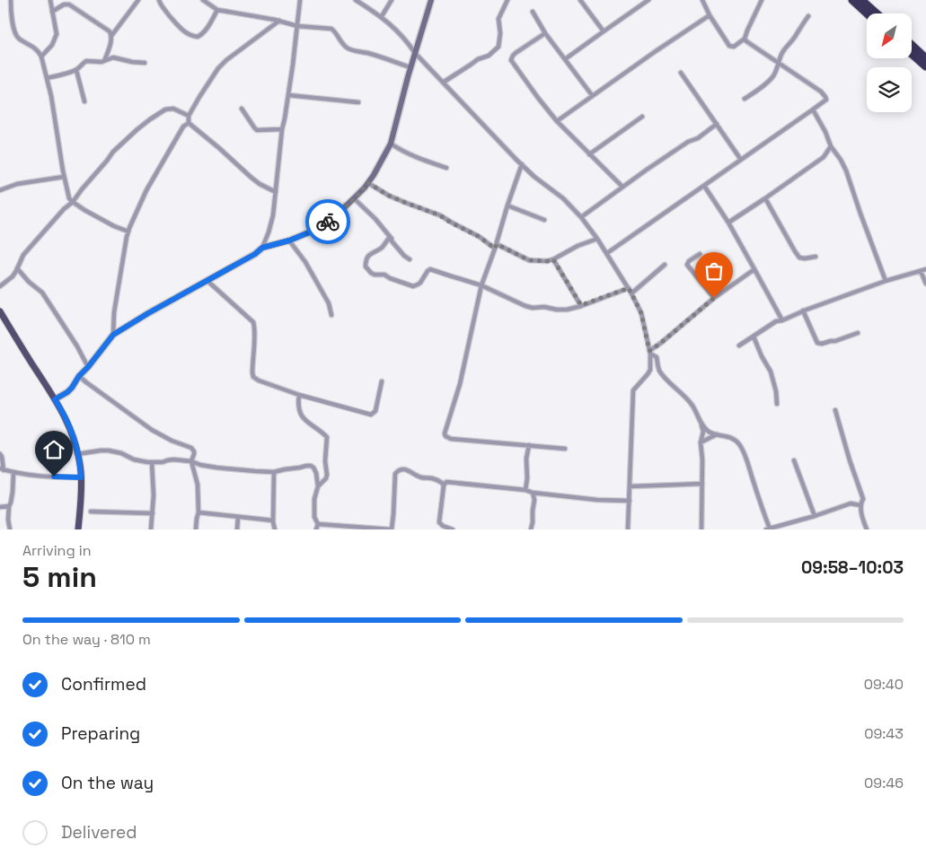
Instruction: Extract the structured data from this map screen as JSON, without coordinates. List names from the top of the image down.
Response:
{
  "north": "bottom left",
  "page": {
    "heading": ["5 min", "Arriving in", "09:58–10:03"],
    "bar": "On the way · 810 m",
    "list": [
      ["Confirmed", "09:40"],
      ["Preparing", "09:43"],
      ["On the way", "09:46"],
      "Delivered"
    ]
  }
}
